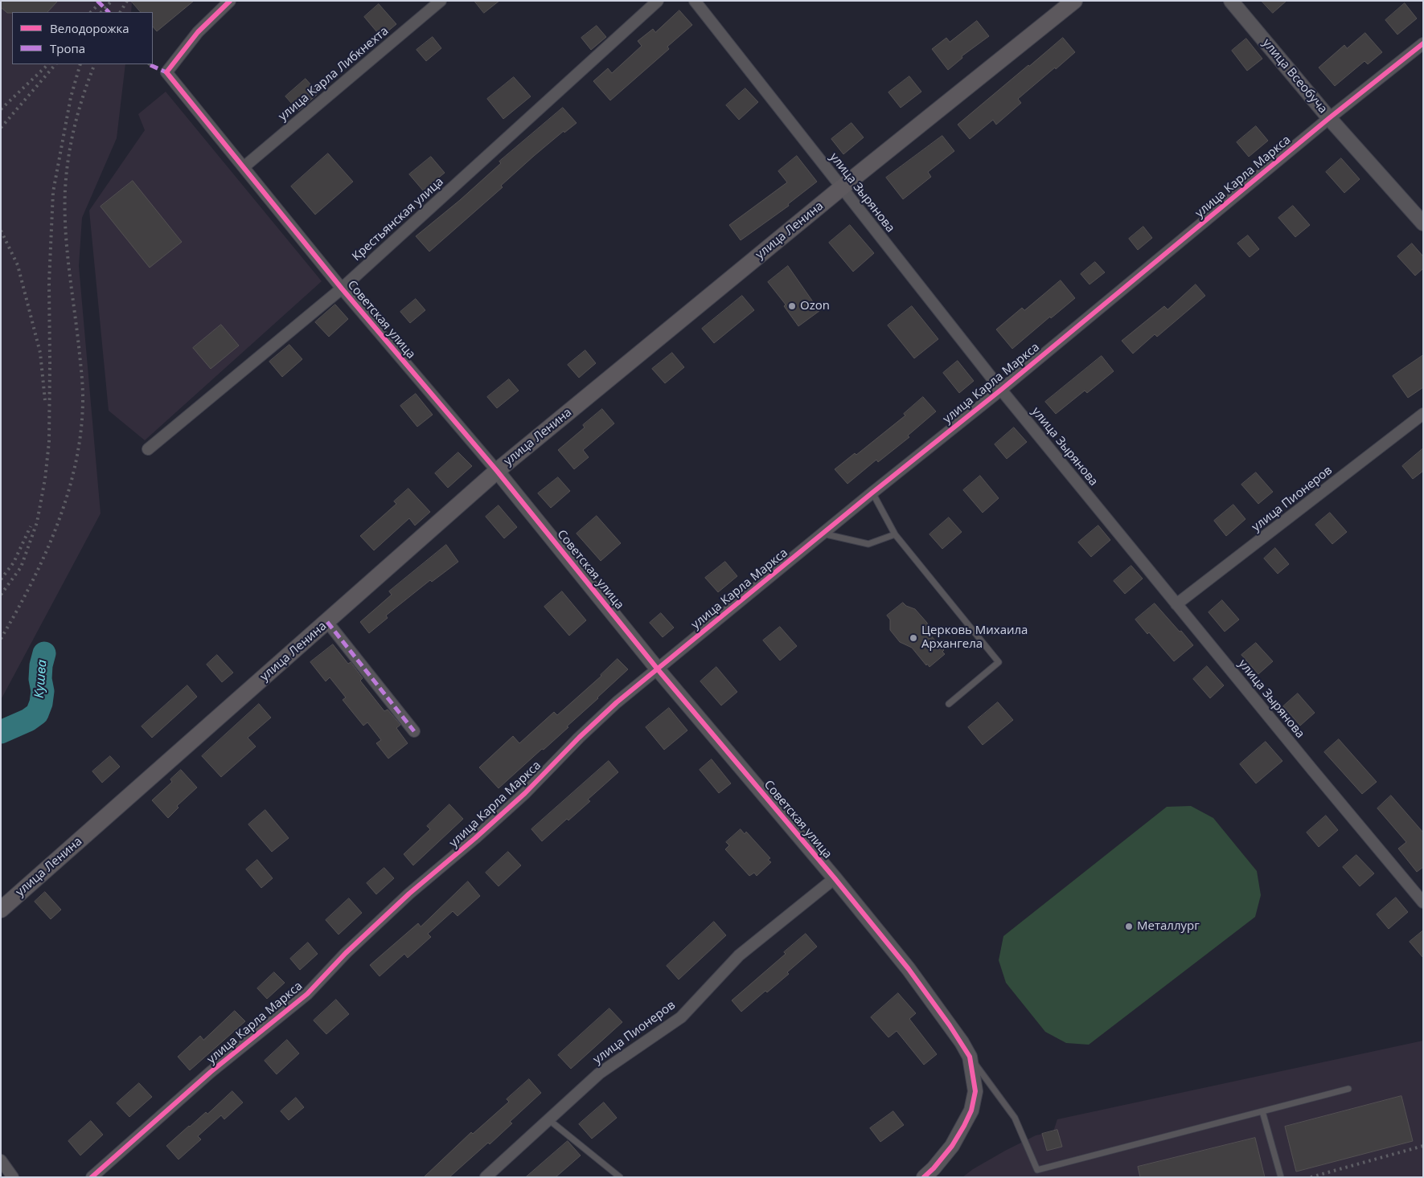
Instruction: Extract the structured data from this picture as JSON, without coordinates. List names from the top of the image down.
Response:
{
  "streets": {
    "main road": ["улица Ленина"],
    "street": [
      "улица Карла Либкнехта",
      "улица Всеобуча",
      "улица Карла Маркса",
      "улица Зырянова",
      "Крестьянская улица",
      "Советская улица",
      "улица Пионеров"
    ]
  },
  "crossings": [
    ["улица Карла Либкнехта", "Советская улица"],
    ["улица Всеобуча", "улица Карла Маркса"],
    ["улица Карла Маркса", "улица Зырянова"],
    ["улица Карла Маркса", "Советская улица"],
    ["улица Зырянова", "улица Ленина"],
    ["улица Зырянова", "улица Пионеров"],
    ["Крестьянская улица", "Советская улица"],
    ["улица Ленина", "Советская улица"],
    ["Советская улица", "улица Пионеров"]
  ],
  "water": ["Кушва"],
  "places": ["Ozon", "Церковь Михаила Архангела", "Металлург"],
  "legend": ["Велодорожка", "Тропа"]
}
